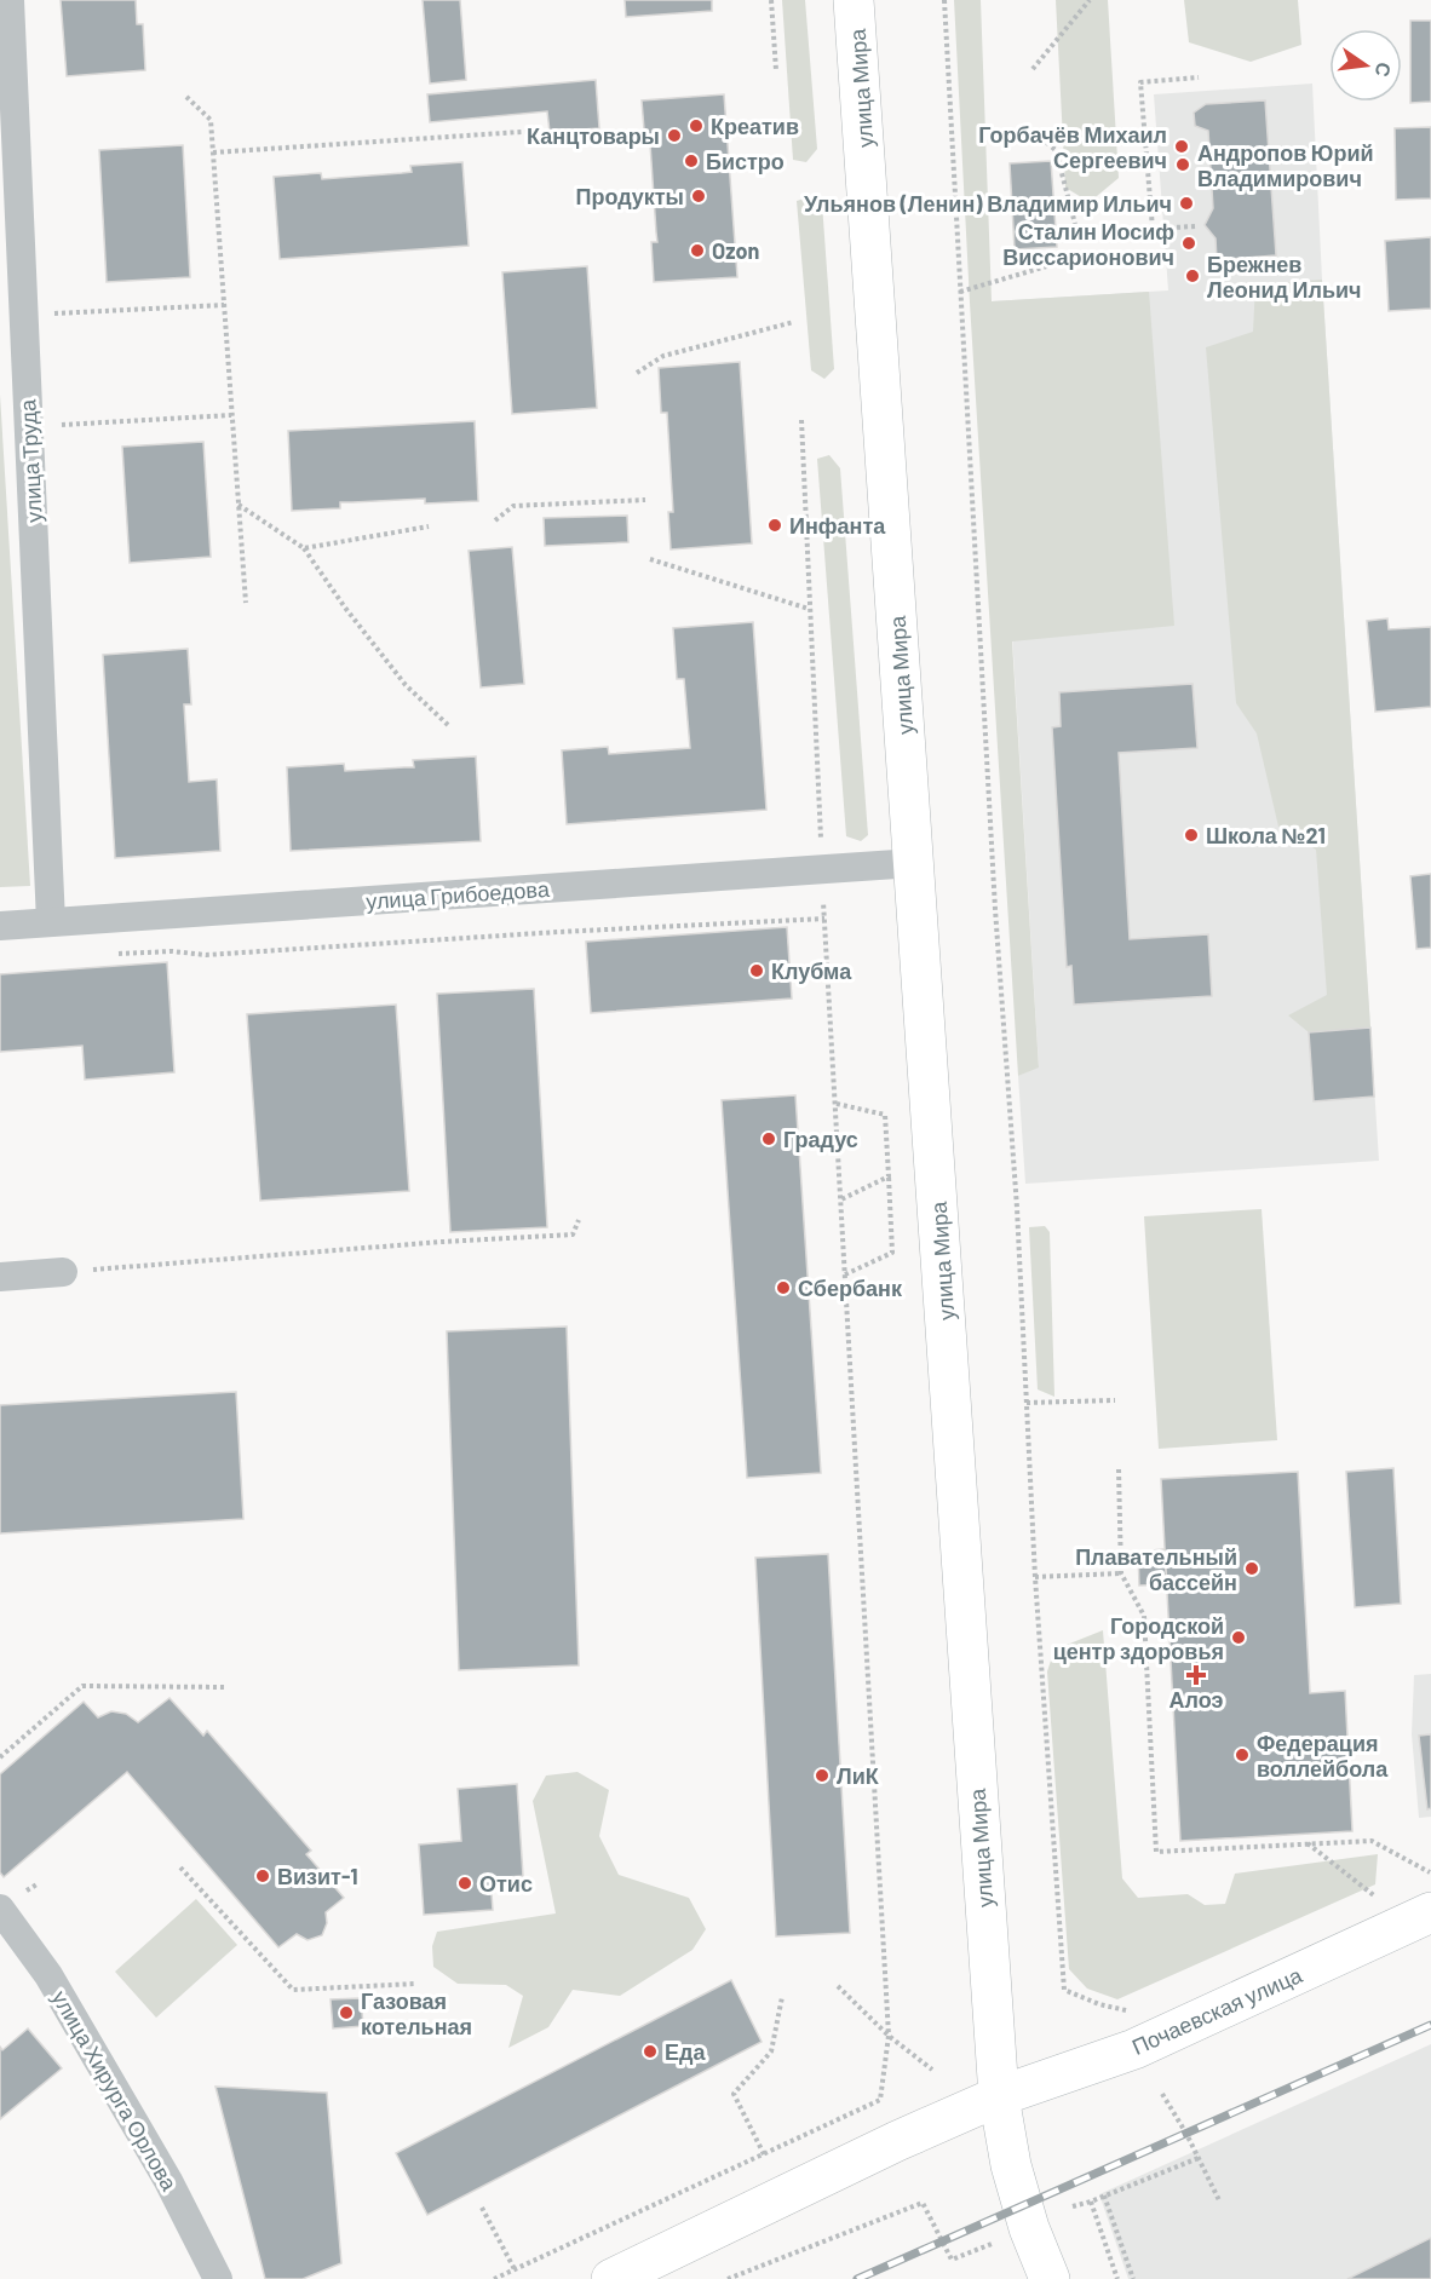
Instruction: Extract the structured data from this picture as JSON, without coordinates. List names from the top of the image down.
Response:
{
  "streets": {
    "main road": ["улица Мира", "Почаевская улица"],
    "street": ["улица Труда", "улица Грибоедова", "улица Хирурга Орлова"]
  },
  "crossings": [
    ["улица Мира", "улица Грибоедова"],
    ["улица Мира", "Почаевская улица"],
    ["улица Труда", "улица Грибоедова"]
  ],
  "places": {
    "other": [
      "Креатив",
      "Канцтовары",
      "Горбачёв Михаил Сергеевич",
      "Бистро",
      "Андропов Юрий Владимирович",
      "Продукты",
      "Ульянов (Ленин) Владимир Ильич",
      "Сталин Иосиф Виссарионович",
      "Ozon",
      "Брежнев Леонид Ильич",
      "Инфанта",
      "Школа №21",
      "Клубма",
      "Градус",
      "Сбербанк",
      "Плавательный бассейн",
      "Городской центр здоровья",
      "Федерация воллейбола",
      "ЛиК",
      "Визит-1",
      "Отис",
      "Газовая котельная",
      "Еда"
    ],
    "health": ["Алоэ"]
  },
  "north": "right"
}
